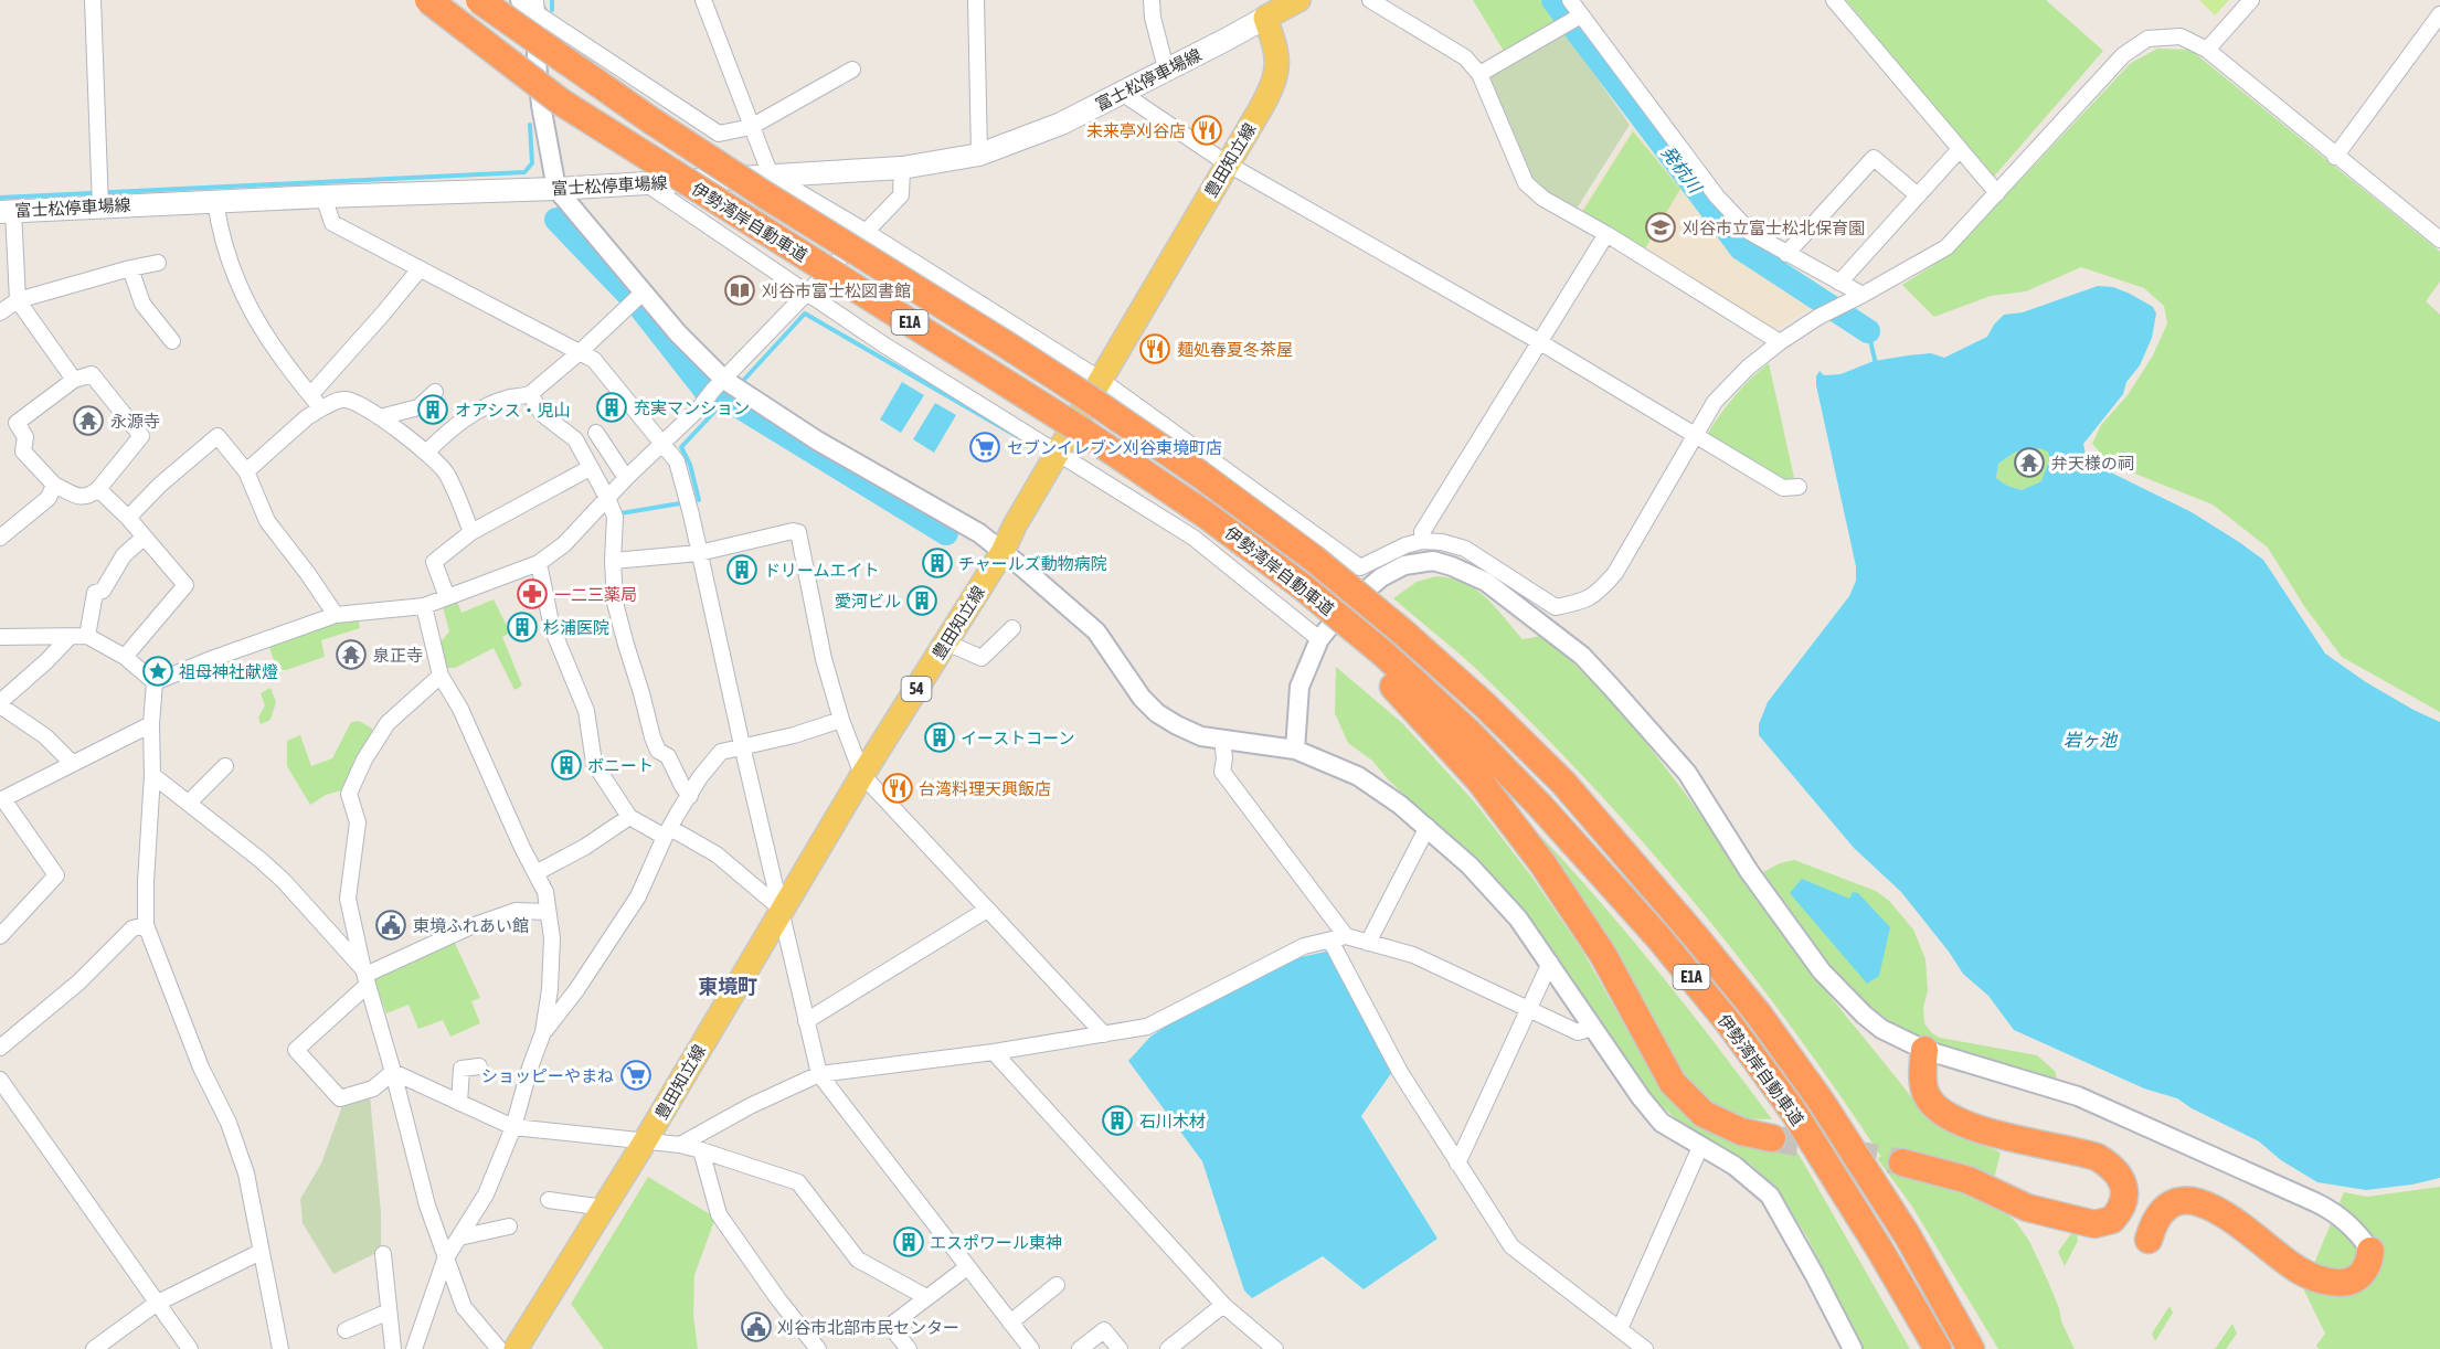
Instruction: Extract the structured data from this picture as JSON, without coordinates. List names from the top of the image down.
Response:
{
  "streets": {
    "highway": ["伊勢湾岸自動車道", "E1A"],
    "main road": ["富士松停車場線", "豊田知立線", "54"]
  },
  "crossings": [
    ["富士松停車場線", "豊田知立線"]
  ],
  "districts": ["東境町"],
  "water": ["発杭川", "岩ヶ池"],
  "places": {
    "restaurant": ["未来亭刈谷店", "麺処春夏冬茶屋", "台湾料理天興飯店"],
    "school or university": ["刈谷市立富士松北保育園"],
    "library": ["刈谷市富士松図書館"],
    "building": [
      "充実マンション",
      "オアシス・児山",
      "チャールズ動物病院",
      "ドリームエイト",
      "愛河ビル",
      "杉浦医院",
      "イーストコーン",
      "ボニート",
      "石川木材",
      "エスポワール東神"
    ],
    "temple": ["永源寺", "弁天様の祠", "泉正寺"],
    "supermarket": ["セブンイレブン刈谷東境町店", "ショッピーやまね"],
    "pharmacy": ["一二三薬局"],
    "place": ["祖母神社献燈"],
    "public building": ["東境ふれあい館", "刈谷市北部市民センター"]
  }
}
